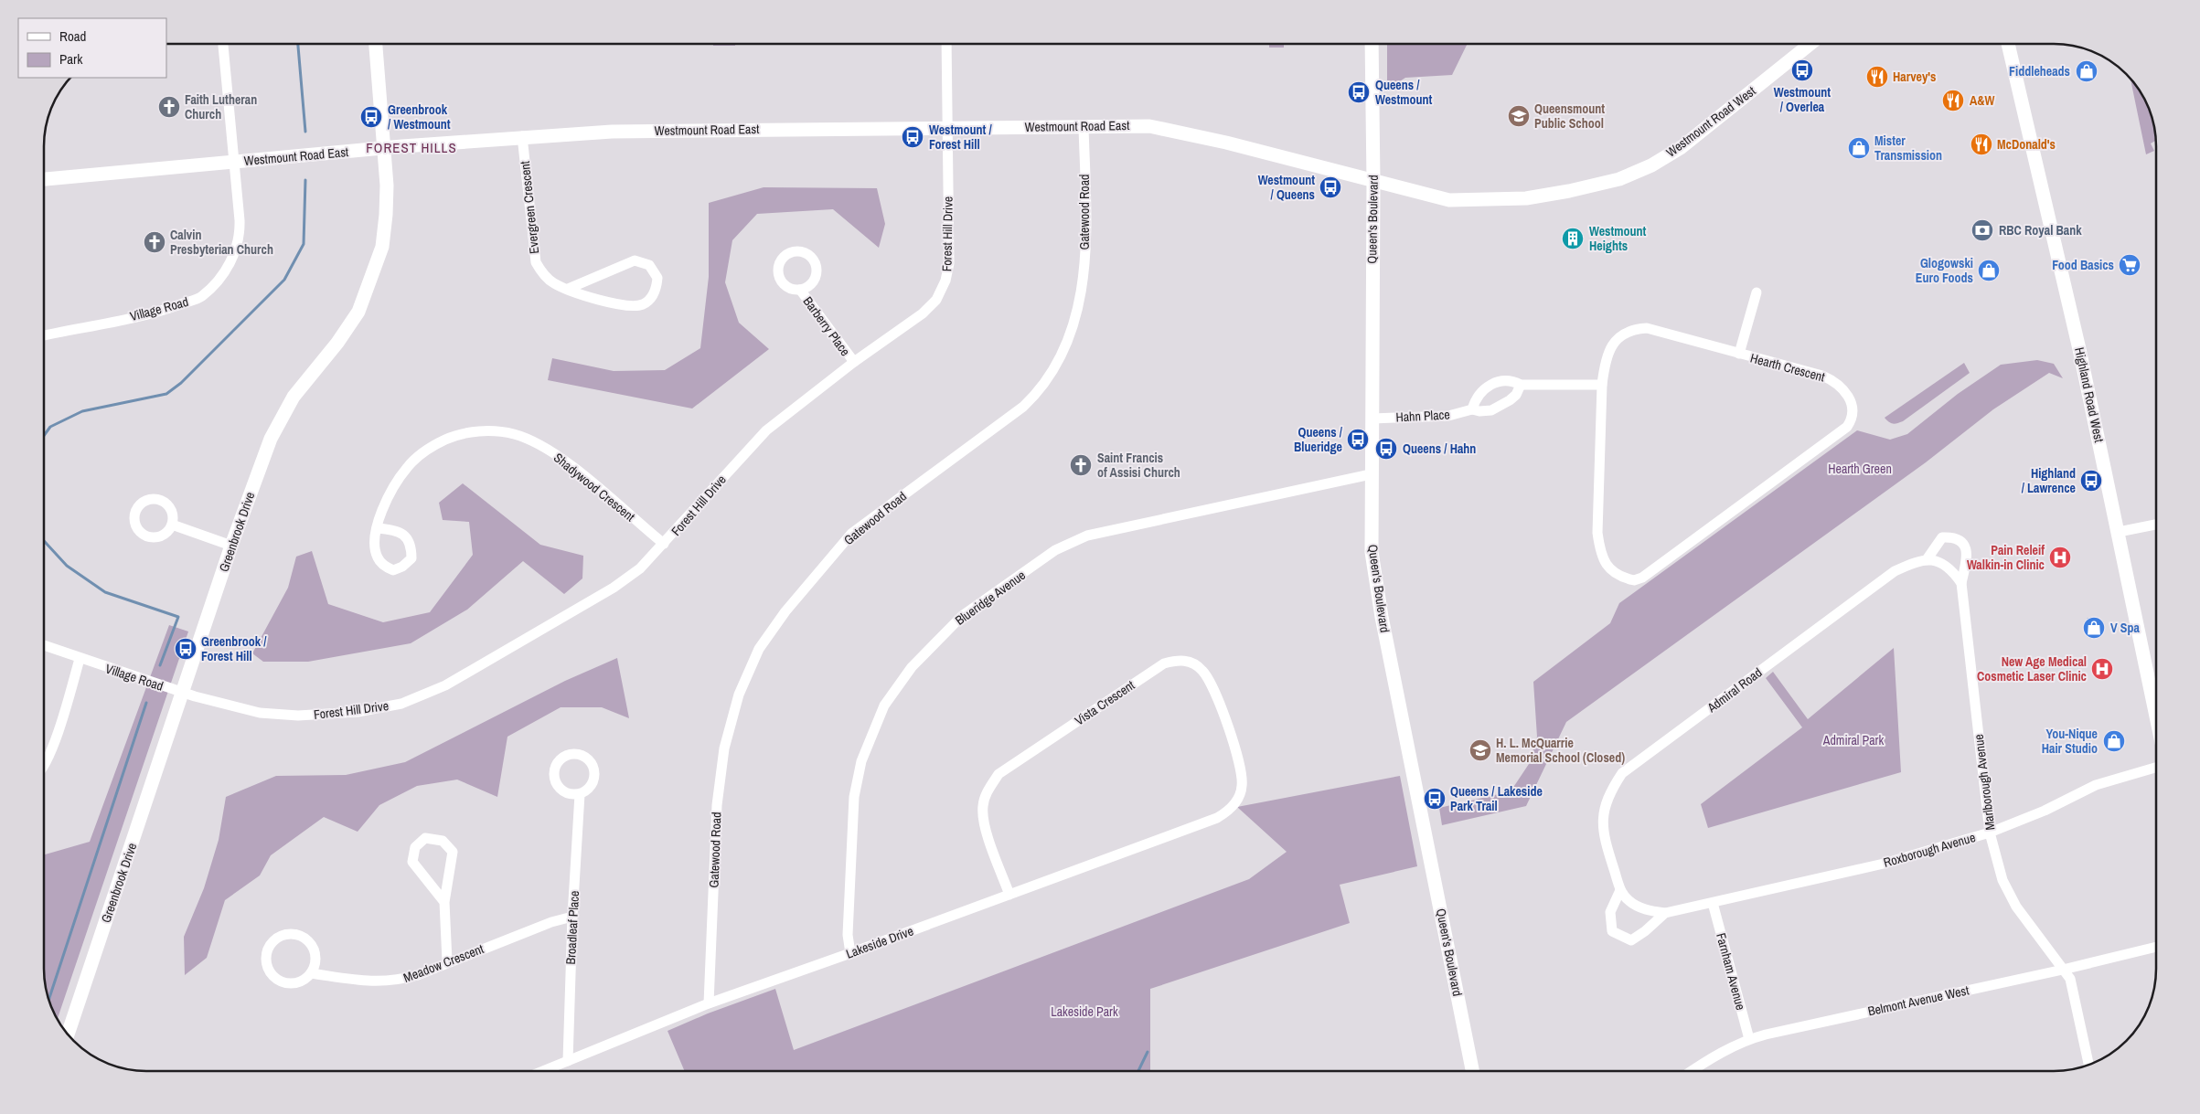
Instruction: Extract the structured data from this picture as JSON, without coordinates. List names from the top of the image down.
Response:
{
  "streets": {
    "main road": [
      "Westmount Road West",
      "Westmount Road East",
      "Queen's Boulevard",
      "Highland Road West",
      "Greenbrook Drive"
    ],
    "street": [
      "Evergreen Crescent",
      "Gatewood Road",
      "Forest Hill Drive",
      "Village Road",
      "Barberry Place",
      "Hearth Crescent",
      "Hahn Place",
      "Shadywood Crescent",
      "Blueridge Avenue",
      "Admiral Road",
      "Vista Crescent",
      "Marlborough Avenue",
      "Roxborough Avenue",
      "Broadleaf Place",
      "Lakeside Drive",
      "Meadow Crescent",
      "Farnham Avenue",
      "Belmont Avenue West"
    ]
  },
  "crossings": [
    ["Westmount Road West", "Westmount Road East"],
    ["Westmount Road West", "Queen's Boulevard"],
    ["Westmount Road East", "Evergreen Crescent"],
    ["Westmount Road East", "Gatewood Road"],
    ["Westmount Road East", "Queen's Boulevard"],
    ["Westmount Road East", "Forest Hill Drive"],
    ["Westmount Road East", "Village Road"],
    ["Westmount Road East", "Greenbrook Drive"],
    ["Gatewood Road", "Lakeside Drive"],
    ["Queen's Boulevard", "Hahn Place"],
    ["Queen's Boulevard", "Blueridge Avenue"],
    ["Forest Hill Drive", "Village Road"],
    ["Forest Hill Drive", "Barberry Place"],
    ["Forest Hill Drive", "Shadywood Crescent"],
    ["Forest Hill Drive", "Greenbrook Drive"],
    ["Village Road", "Greenbrook Drive"],
    ["Blueridge Avenue", "Lakeside Drive"],
    ["Admiral Road", "Marlborough Avenue"],
    ["Vista Crescent", "Lakeside Drive"],
    ["Marlborough Avenue", "Roxborough Avenue"],
    ["Marlborough Avenue", "Belmont Avenue West"],
    ["Roxborough Avenue", "Farnham Avenue"],
    ["Broadleaf Place", "Lakeside Drive"],
    ["Broadleaf Place", "Meadow Crescent"],
    ["Farnham Avenue", "Belmont Avenue West"]
  ],
  "districts": ["FOREST HILLS"],
  "parks": ["Hearth Green", "Admiral Park", "Lakeside Park"],
  "places": {
    "bus stop": [
      "Westmount / Overlea",
      "Queens / Westmount",
      "Greenbrook / Westmount",
      "Westmount / Forest Hill",
      "Westmount / Queens",
      "Queens / Blueridge",
      "Queens / Hahn",
      "Highland / Lawrence",
      "Greenbrook / Forest Hill",
      "Queens / Lakeside Park Trail"
    ],
    "shop": [
      "Fiddleheads",
      "Mister Transmission",
      "Glogowski Euro Foods",
      "V Spa",
      "You-Nique Hair Studio"
    ],
    "restaurant": ["Harvey's", "A&W", "McDonald's"],
    "church": ["Faith Lutheran Church", "Calvin Presbyterian Church", "Saint Francis of Assisi Church"],
    "school or university": ["Queensmount Public School", "H. L. McQuarrie Memorial School (Closed)"],
    "bank": ["RBC Royal Bank"],
    "building": ["Westmount Heights"],
    "supermarket": ["Food Basics"],
    "hospital": ["Pain Releif Walkin-in Clinic", "New Age Medical Cosmetic Laser Clinic"]
  },
  "legend": ["Road", "Park"]
}
